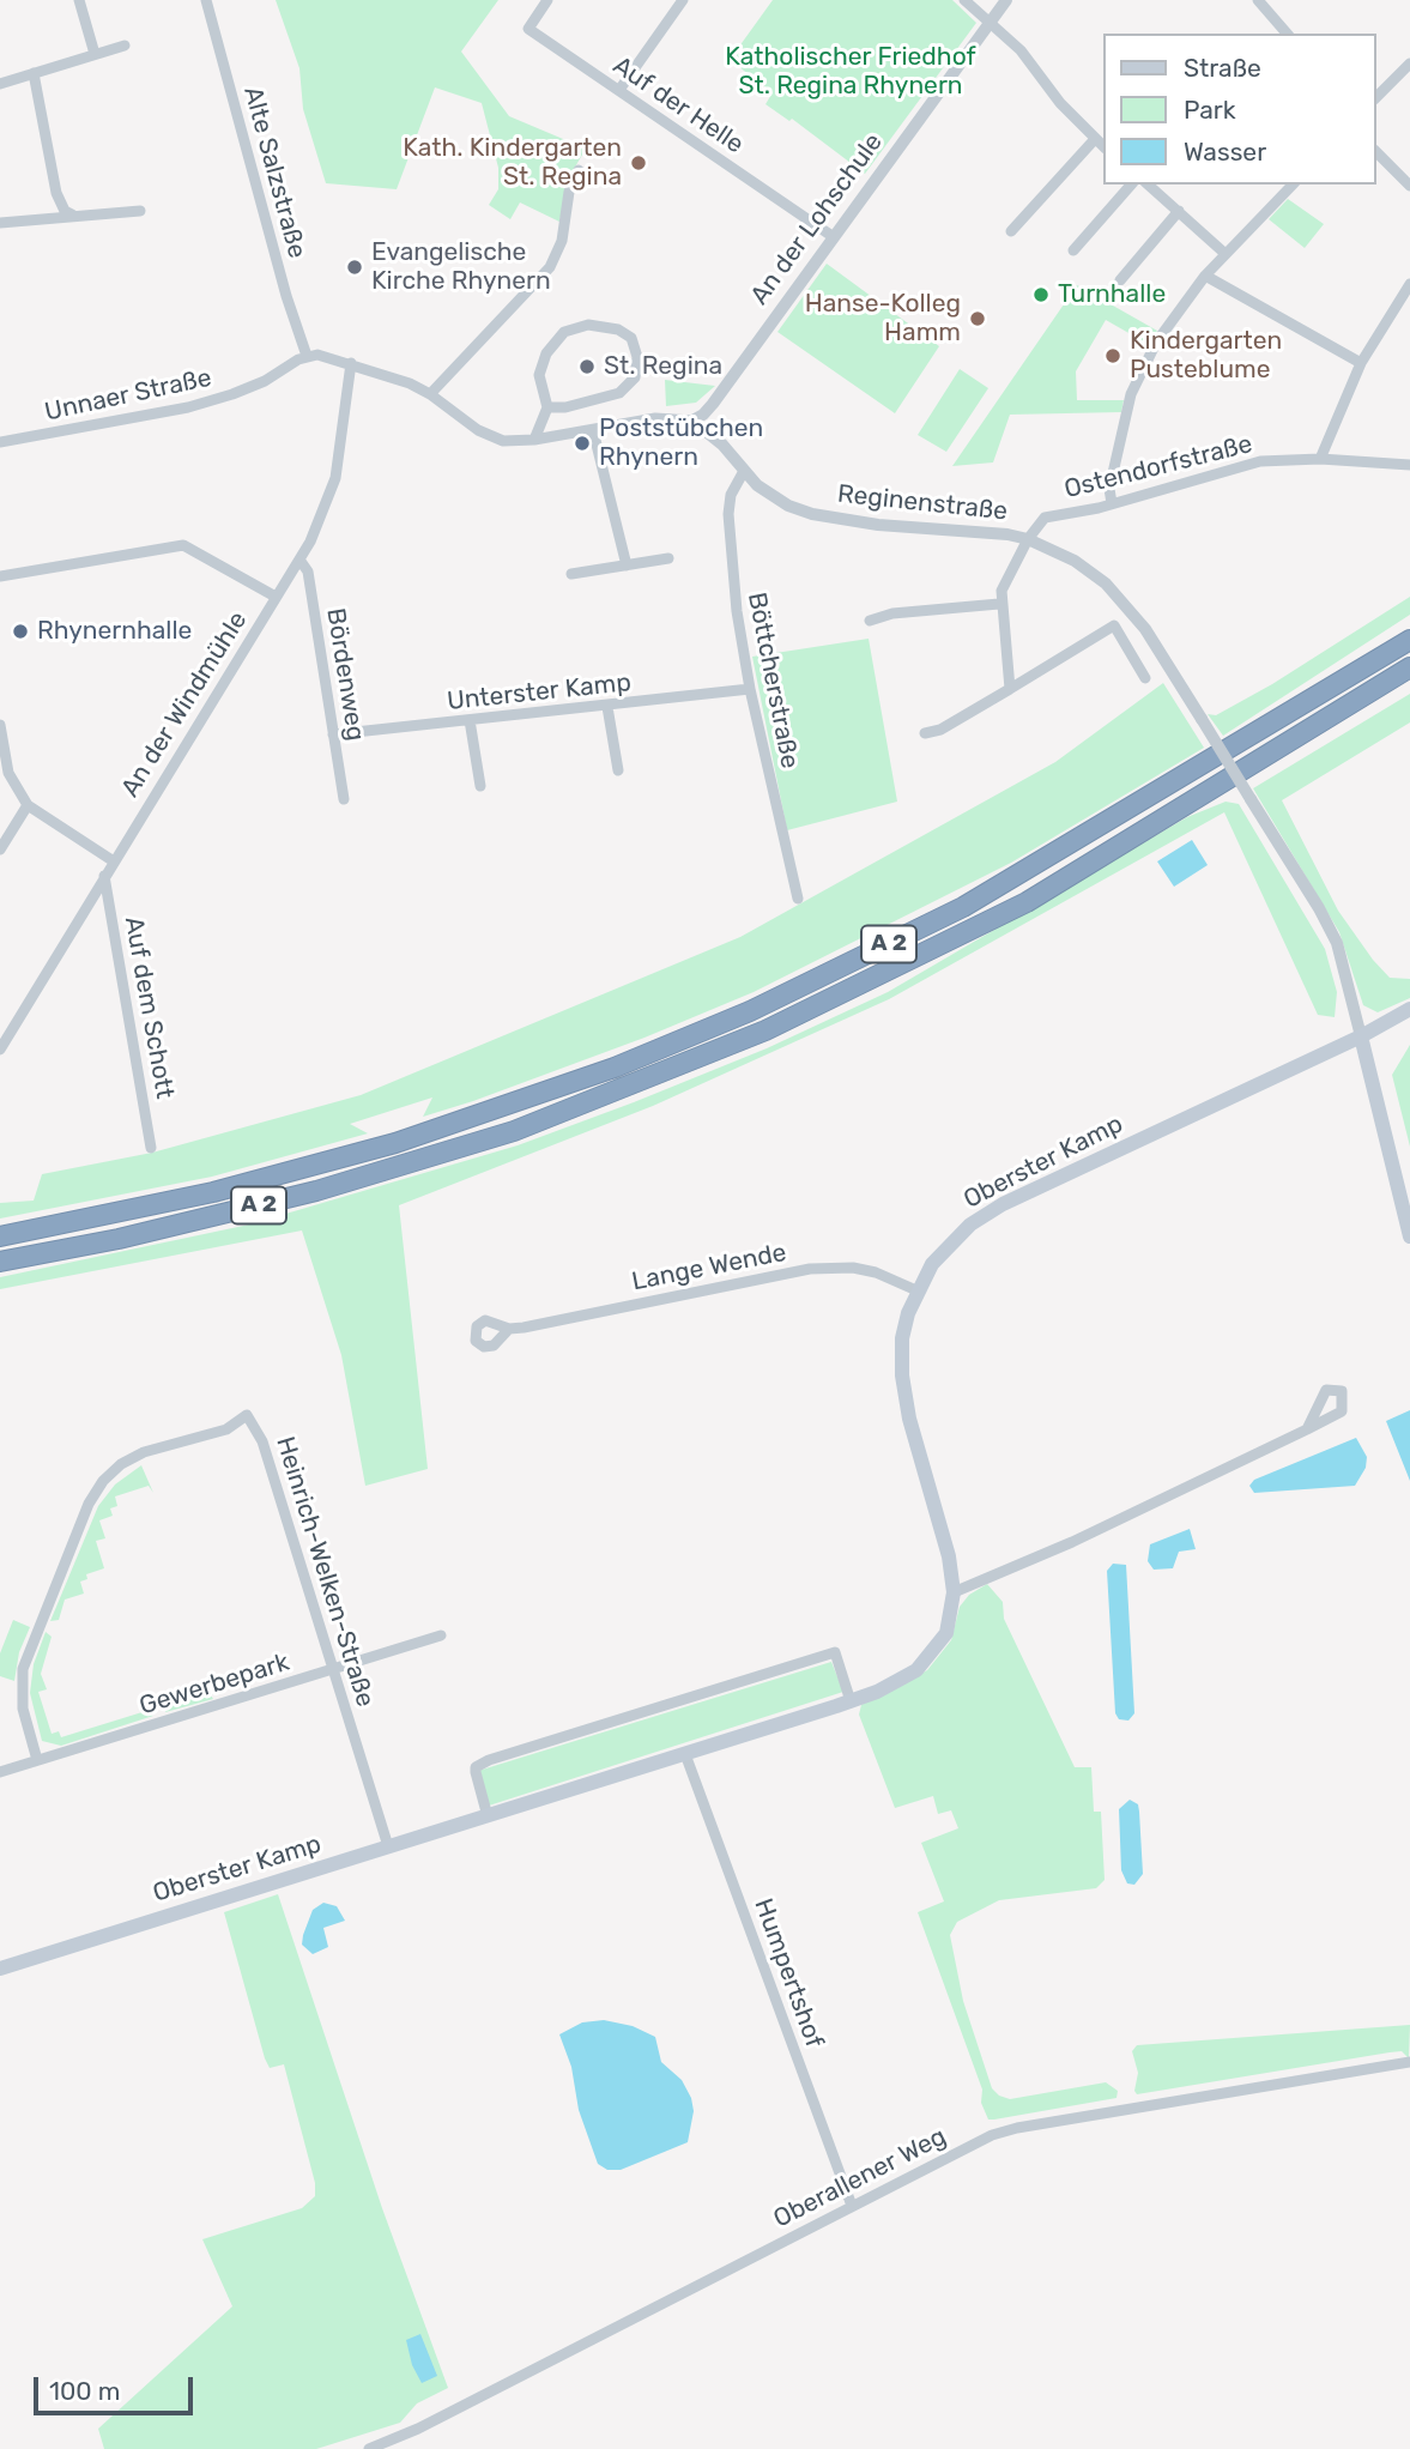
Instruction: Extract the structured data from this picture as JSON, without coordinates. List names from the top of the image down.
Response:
{
  "streets": {
    "highway": ["A 2"],
    "main road": ["Oberster Kamp"],
    "street": [
      "Auf der Helle",
      "Alte Salzstraße",
      "An der Lohschule",
      "Unnaer Straße",
      "Ostendorfstraße",
      "Reginenstraße",
      "Bördenweg",
      "Böttcherstraße",
      "Unterster Kamp",
      "An der Windmühle",
      "Auf dem Schott",
      "Lange Wende",
      "Heinrich-Welken-Straße",
      "Gewerbepark",
      "Humpertshof",
      "Oberallener Weg"
    ]
  },
  "crossings": [
    ["Auf der Helle", "An der Lohschule"],
    ["Alte Salzstraße", "Unnaer Straße"],
    ["An der Lohschule", "Reginenstraße"],
    ["Ostendorfstraße", "Reginenstraße"],
    ["Reginenstraße", "Böttcherstraße"],
    ["Reginenstraße", "Oberster Kamp"],
    ["Bördenweg", "Unterster Kamp"],
    ["Bördenweg", "An der Windmühle"],
    ["Böttcherstraße", "Unterster Kamp"],
    ["An der Windmühle", "Auf dem Schott"],
    ["Oberster Kamp", "Lange Wende"],
    ["Oberster Kamp", "Heinrich-Welken-Straße"],
    ["Oberster Kamp", "Humpertshof"],
    ["Heinrich-Welken-Straße", "Gewerbepark"],
    ["Humpertshof", "Oberallener Weg"]
  ],
  "parks": ["Katholischer Friedhof St. Regina Rhynern"],
  "places": [
    "Kath. Kindergarten St. Regina",
    "Evangelische Kirche Rhynern",
    "Turnhalle",
    "Hanse-Kolleg Hamm",
    "Kindergarten Pusteblume",
    "St. Regina",
    "Poststübchen Rhynern",
    "Rhynernhalle"
  ],
  "legend": ["Straße", "Park", "Wasser"],
  "scale_bar": "100 m"
}
